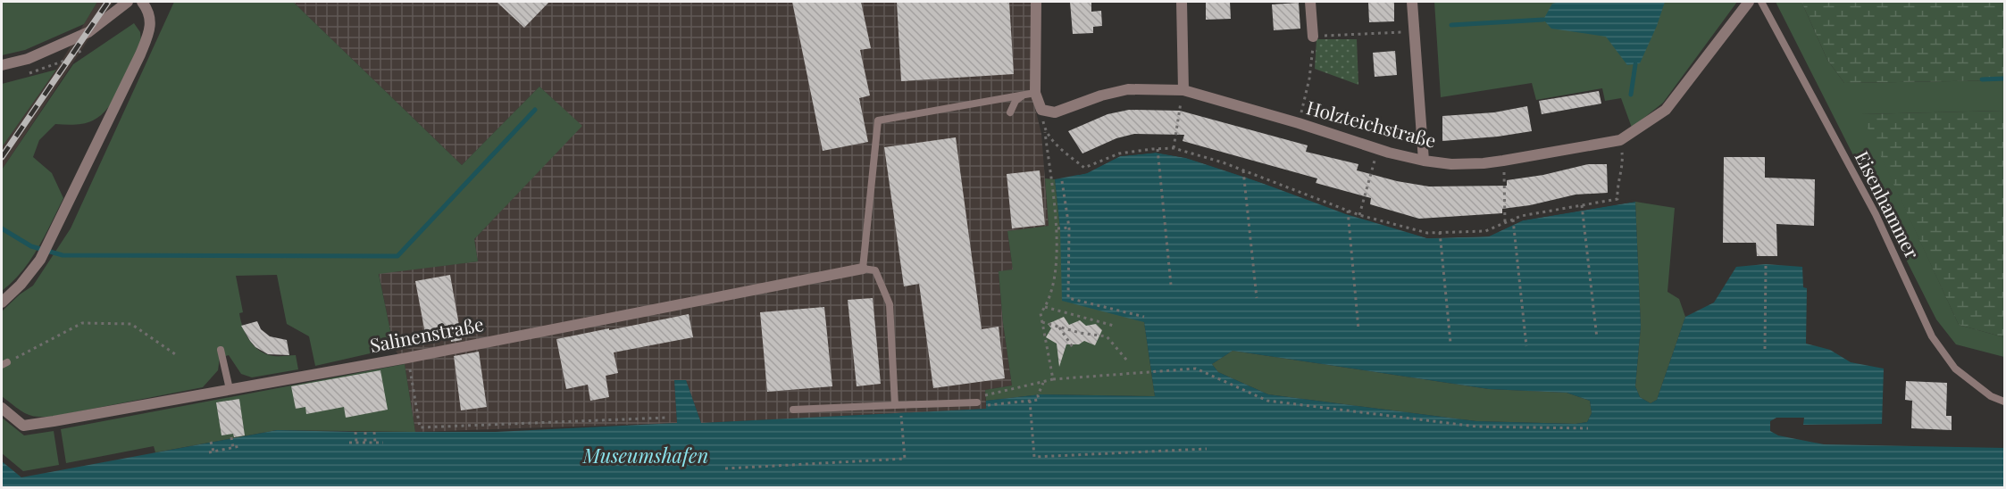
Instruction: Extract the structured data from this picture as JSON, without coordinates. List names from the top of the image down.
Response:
{
  "streets": {
    "street": ["Holzteichstraße", "Salinenstraße"],
    "lane": ["Eisenhammer"]
  },
  "water": ["Museumshafen"]
}
